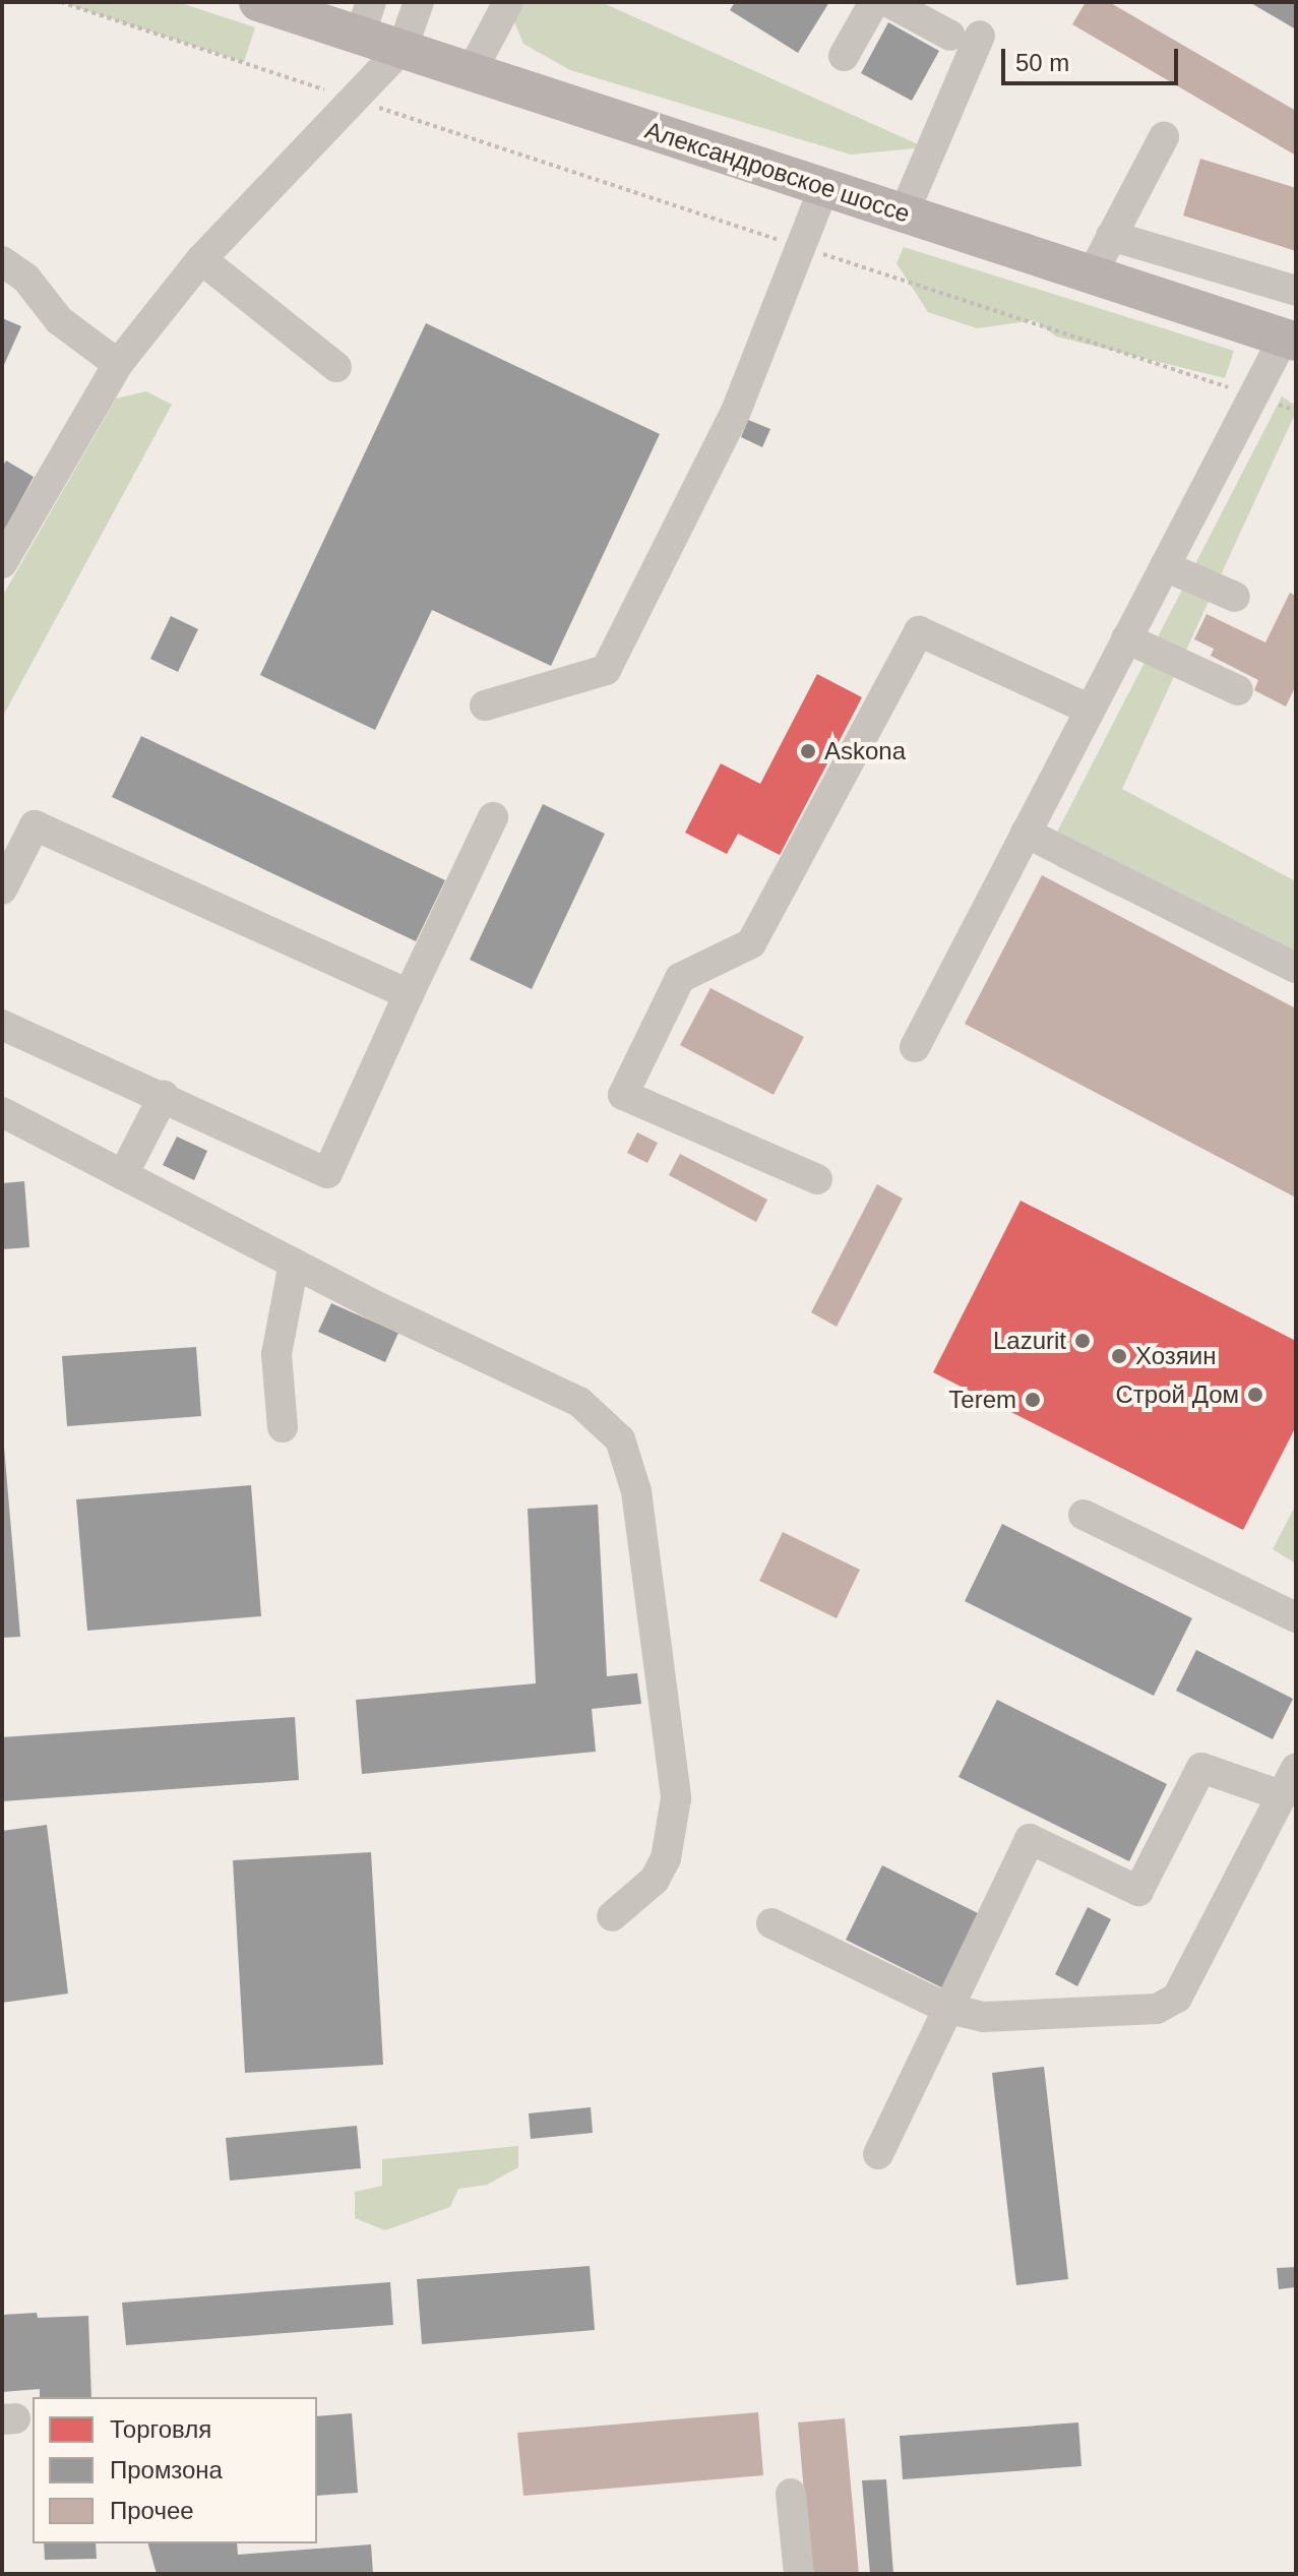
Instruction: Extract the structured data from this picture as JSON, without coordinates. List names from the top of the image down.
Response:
{
  "streets": {
    "main road": ["Александровское шоссе"]
  },
  "places": [
    "Askona",
    "Lazurit",
    "Хозяин",
    "Строй Дом",
    "Terem"
  ],
  "legend": ["Торговля", "Промзона", "Прочее"],
  "scale_bar": "50 m"
}
